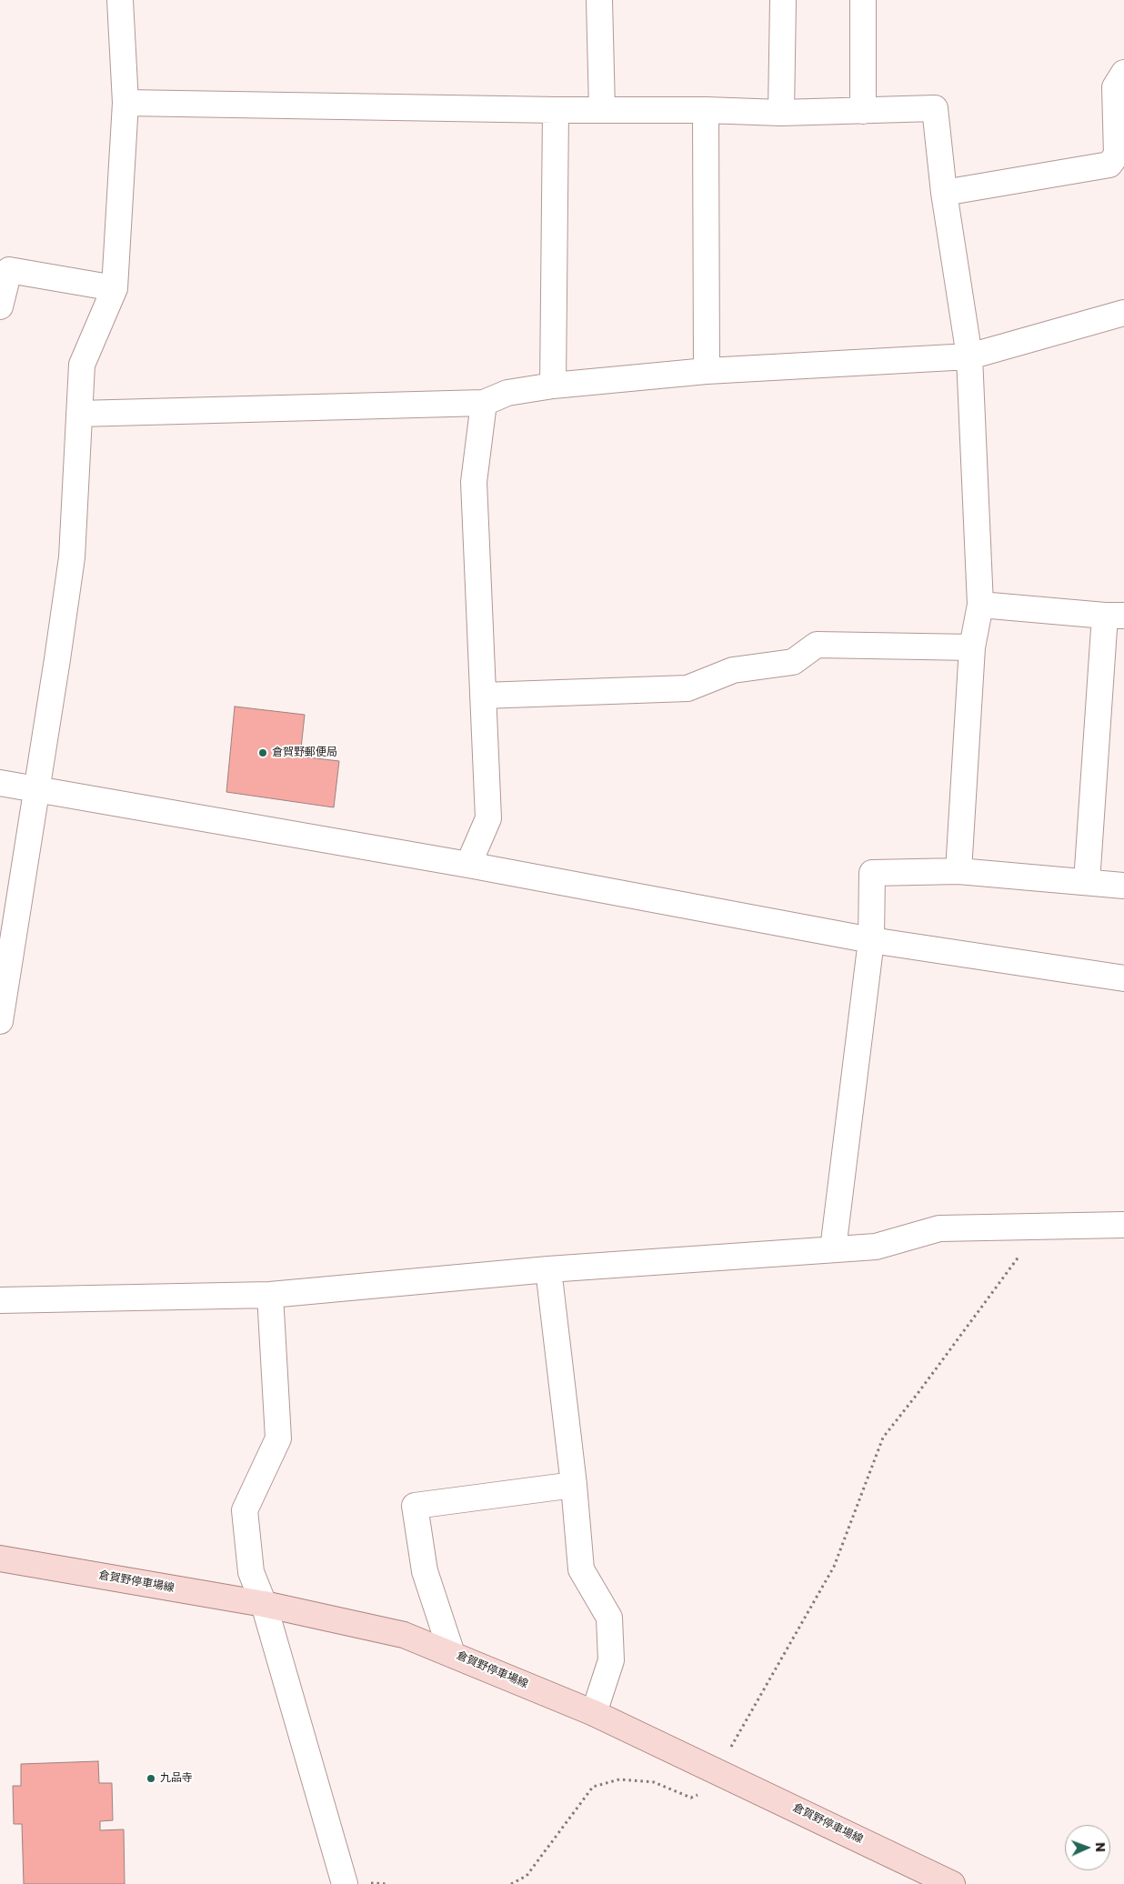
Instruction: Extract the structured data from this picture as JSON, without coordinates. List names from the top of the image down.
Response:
{
  "streets": {
    "main road": ["倉賀野停車場線"]
  },
  "places": ["倉賀野郵便局", "九品寺"],
  "north": "right"
}
